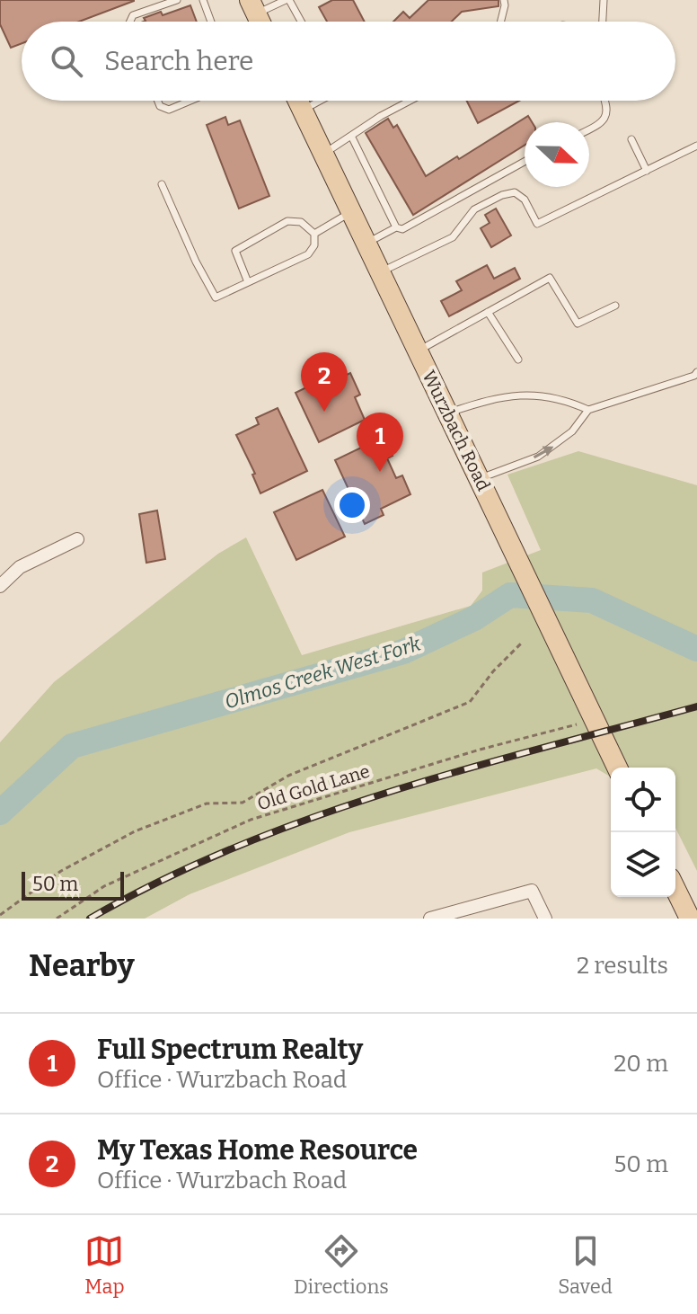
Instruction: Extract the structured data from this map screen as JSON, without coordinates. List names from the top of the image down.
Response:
{
  "streets": {
    "main road": ["Wurzbach Road"],
    "path": ["Old Gold Lane"]
  },
  "crossings": [
    ["Wurzbach Road", "Old Gold Lane"]
  ],
  "water": ["Olmos Creek West Fork"],
  "scale_bar": "50 m",
  "north": "right",
  "page": {
    "search": "Search here",
    "pins": ["2", "1"],
    "scale": "50 m",
    "heading": ["Nearby", "2 results"],
    "list": [
      {
        "mark": "1",
        "name": "Full Spectrum Realty",
        "note": "Office · Wurzbach Road",
        "value": "20 m"
      },
      {
        "mark": "2",
        "name": "My Texas Home Resource",
        "note": "Office · Wurzbach Road",
        "value": "50 m"
      }
    ],
    "nav": ["Map", "Directions", "Saved"]
  }
}
